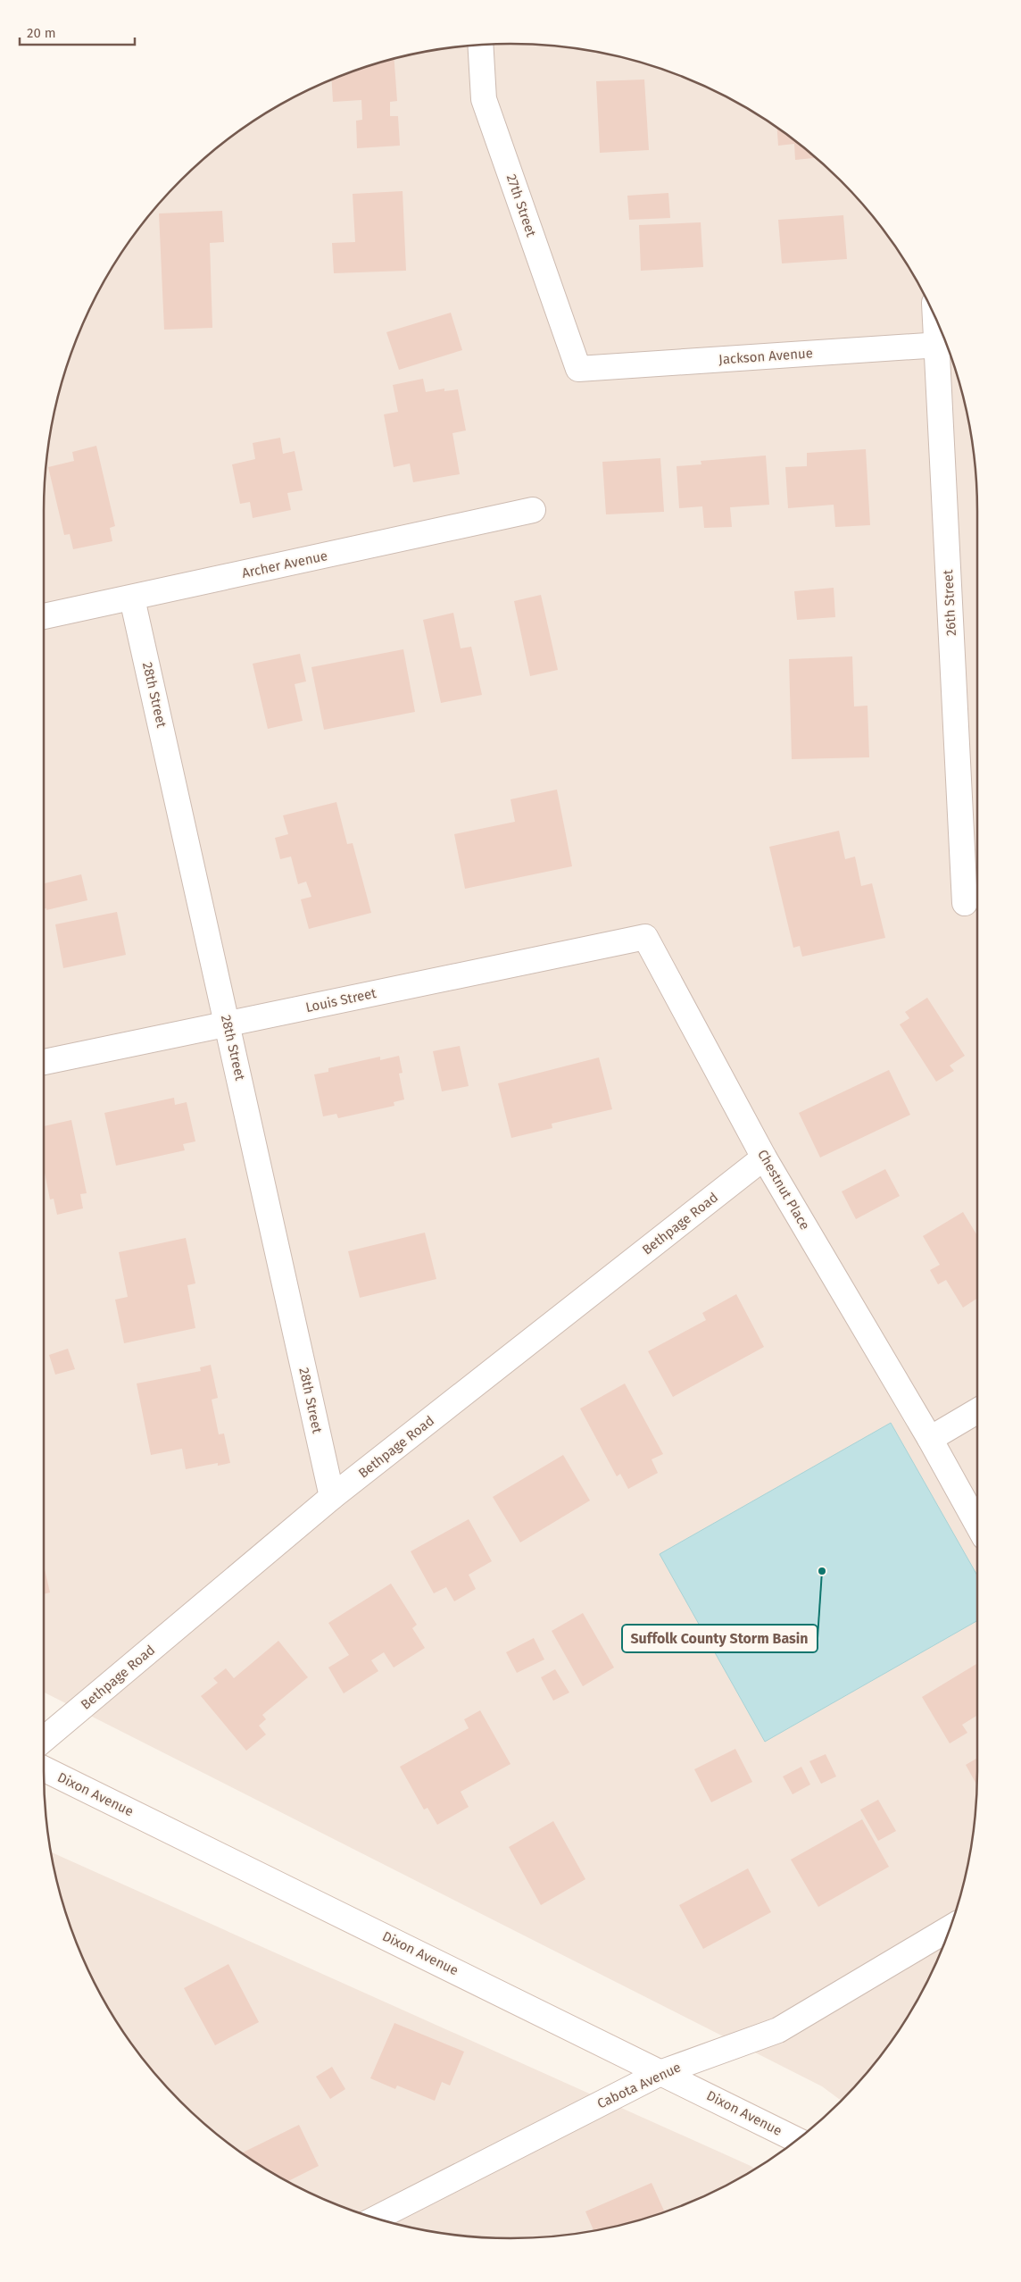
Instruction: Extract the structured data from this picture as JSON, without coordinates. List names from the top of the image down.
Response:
{
  "streets": {
    "street": [
      "27th Street",
      "Jackson Avenue",
      "Archer Avenue",
      "26th Street",
      "28th Street",
      "Louis Street",
      "Chestnut Place",
      "Bethpage Road",
      "Dixon Avenue",
      "Cabota Avenue"
    ]
  },
  "crossings": [
    ["27th Street", "Jackson Avenue"],
    ["Jackson Avenue", "26th Street"],
    ["Archer Avenue", "28th Street"],
    ["28th Street", "Louis Street"],
    ["28th Street", "Bethpage Road"],
    ["Louis Street", "Chestnut Place"],
    ["Chestnut Place", "Bethpage Road"],
    ["Dixon Avenue", "Cabota Avenue"]
  ],
  "places": ["Suffolk County Storm Basin"],
  "scale_bar": "20 m"
}
